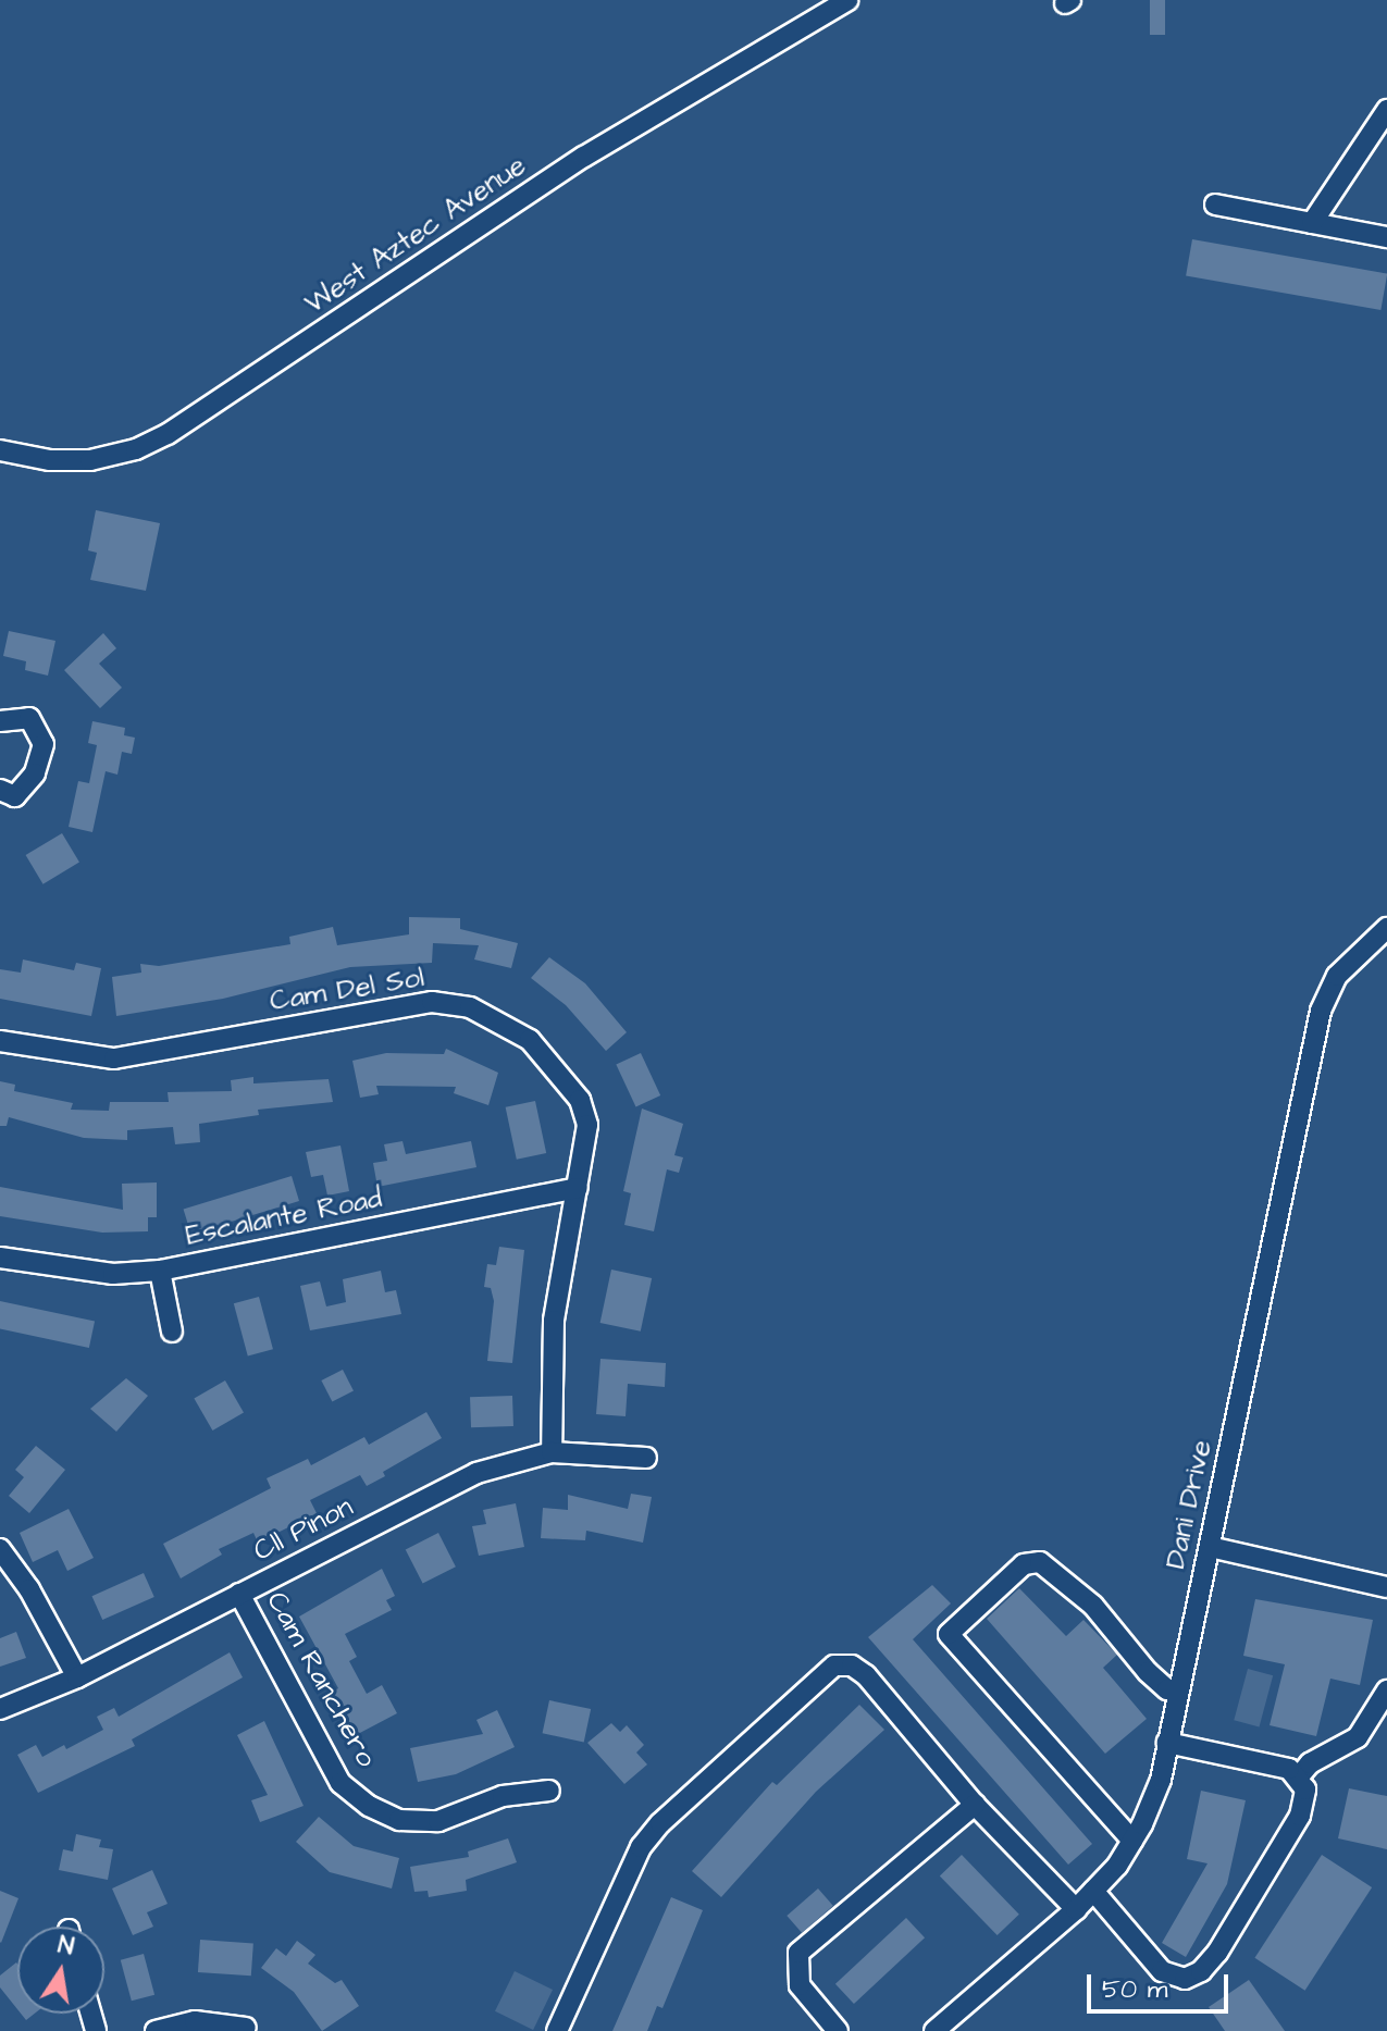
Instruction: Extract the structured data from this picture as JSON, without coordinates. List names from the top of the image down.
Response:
{
  "streets": {
    "street": [
      "West Aztec Avenue",
      "Cam Del Sol",
      "Escalante Road",
      "Dani Drive",
      "Cll Pinon",
      "Cam Ranchero"
    ]
  },
  "crossings": [
    ["Cam Del Sol", "Escalante Road"],
    ["Cam Del Sol", "Cll Pinon"],
    ["Cll Pinon", "Cam Ranchero"]
  ],
  "scale_bar": "50 m",
  "north": "top"
}
